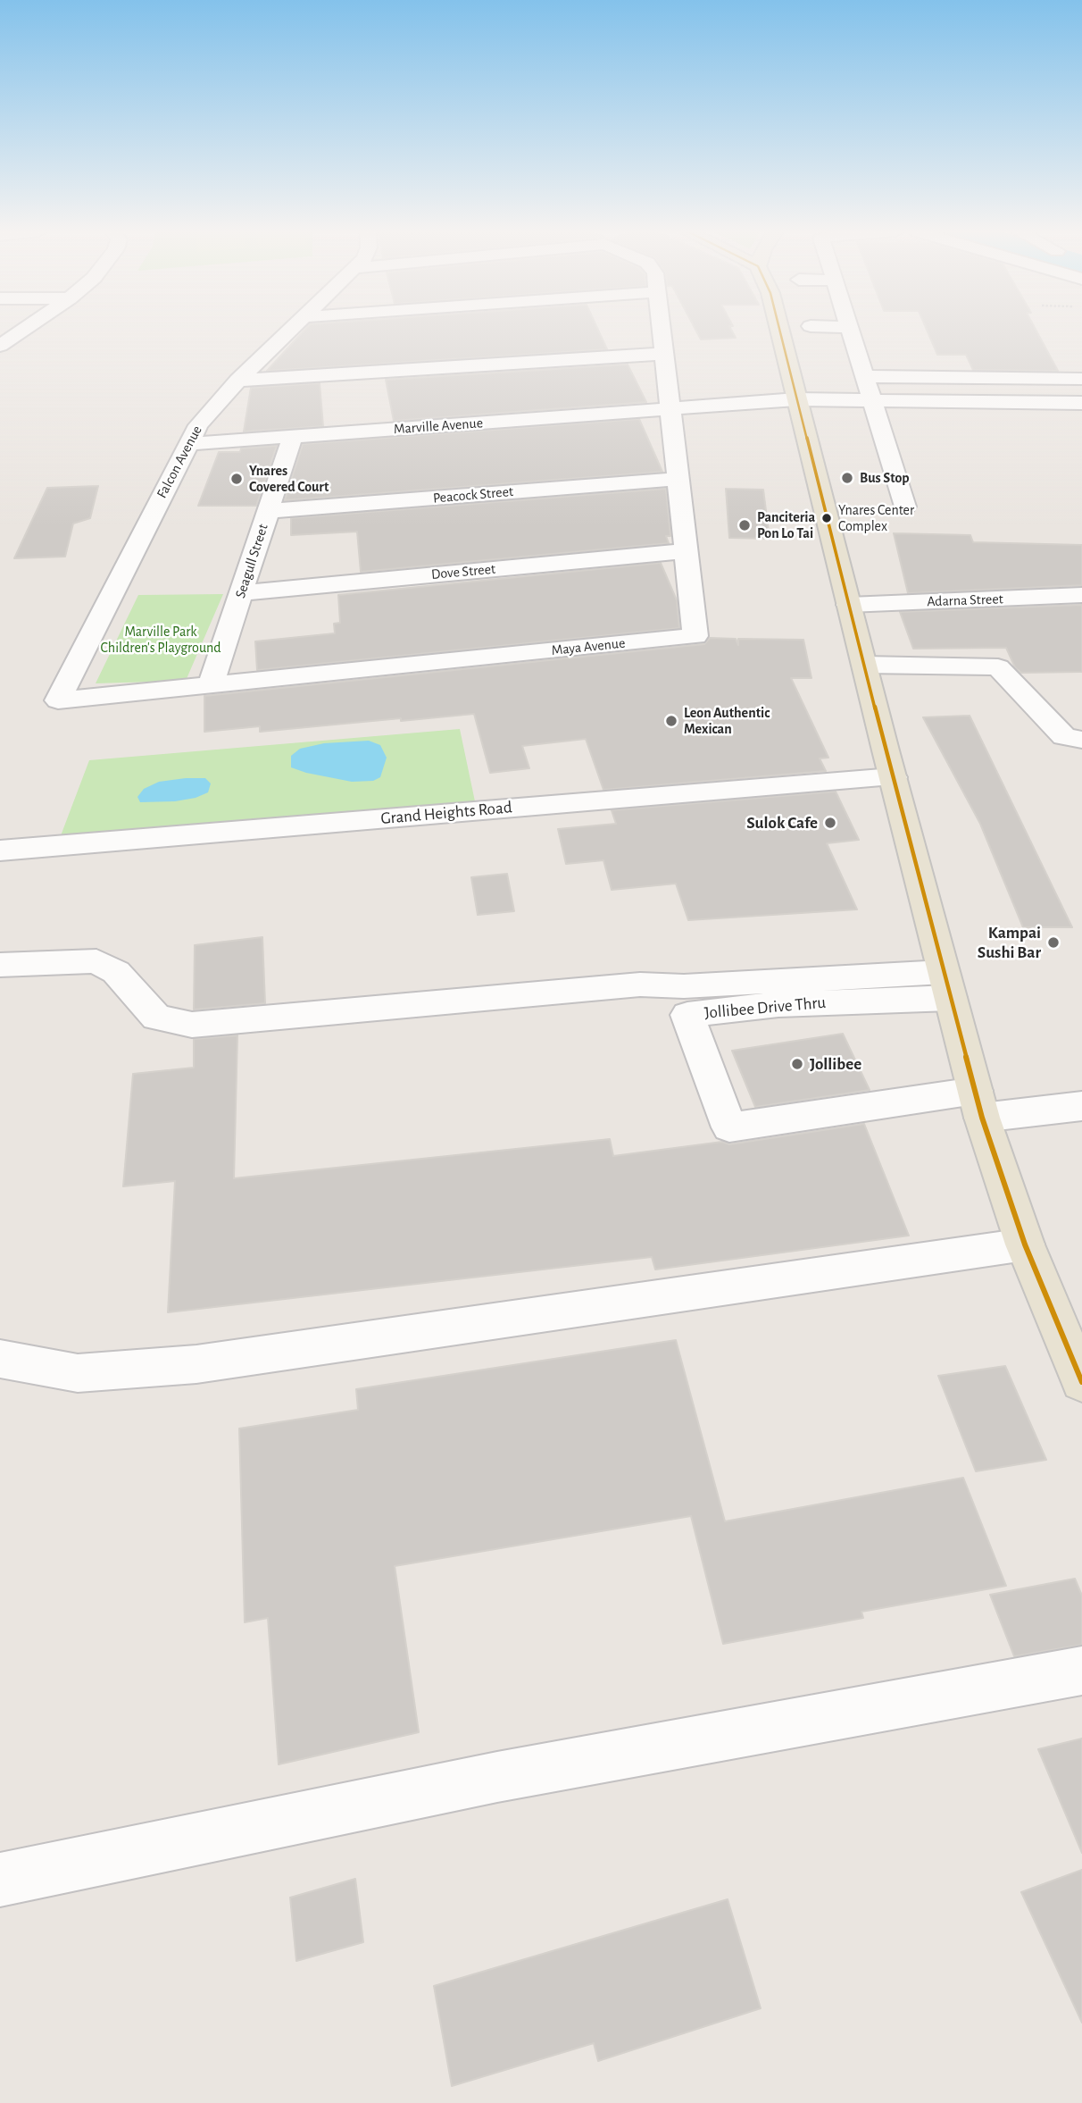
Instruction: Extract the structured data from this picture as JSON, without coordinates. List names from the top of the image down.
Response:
{
  "streets": {
    "street": [
      "Marville Avenue",
      "Falcon Avenue",
      "Peacock Street",
      "Seagull Street",
      "Dove Street",
      "Adarna Street",
      "Maya Avenue",
      "Grand Heights Road",
      "Jollibee Drive Thru"
    ]
  },
  "crossings": [
    ["Marville Avenue", "Falcon Avenue"],
    ["Marville Avenue", "Seagull Street"],
    ["Marville Avenue", "Maya Avenue"],
    ["Falcon Avenue", "Maya Avenue"],
    ["Peacock Street", "Seagull Street"],
    ["Peacock Street", "Maya Avenue"],
    ["Seagull Street", "Dove Street"],
    ["Seagull Street", "Maya Avenue"],
    ["Dove Street", "Maya Avenue"]
  ],
  "parks": ["Marville Park Children's Playground"],
  "places": [
    "Bus Stop",
    "Ynares Covered Court",
    "Ynares Center Complex",
    "Panciteria Pon Lo Tai",
    "Leon Authentic Mexican",
    "Sulok Cafe",
    "Kampai Sushi Bar",
    "Jollibee"
  ]
}
